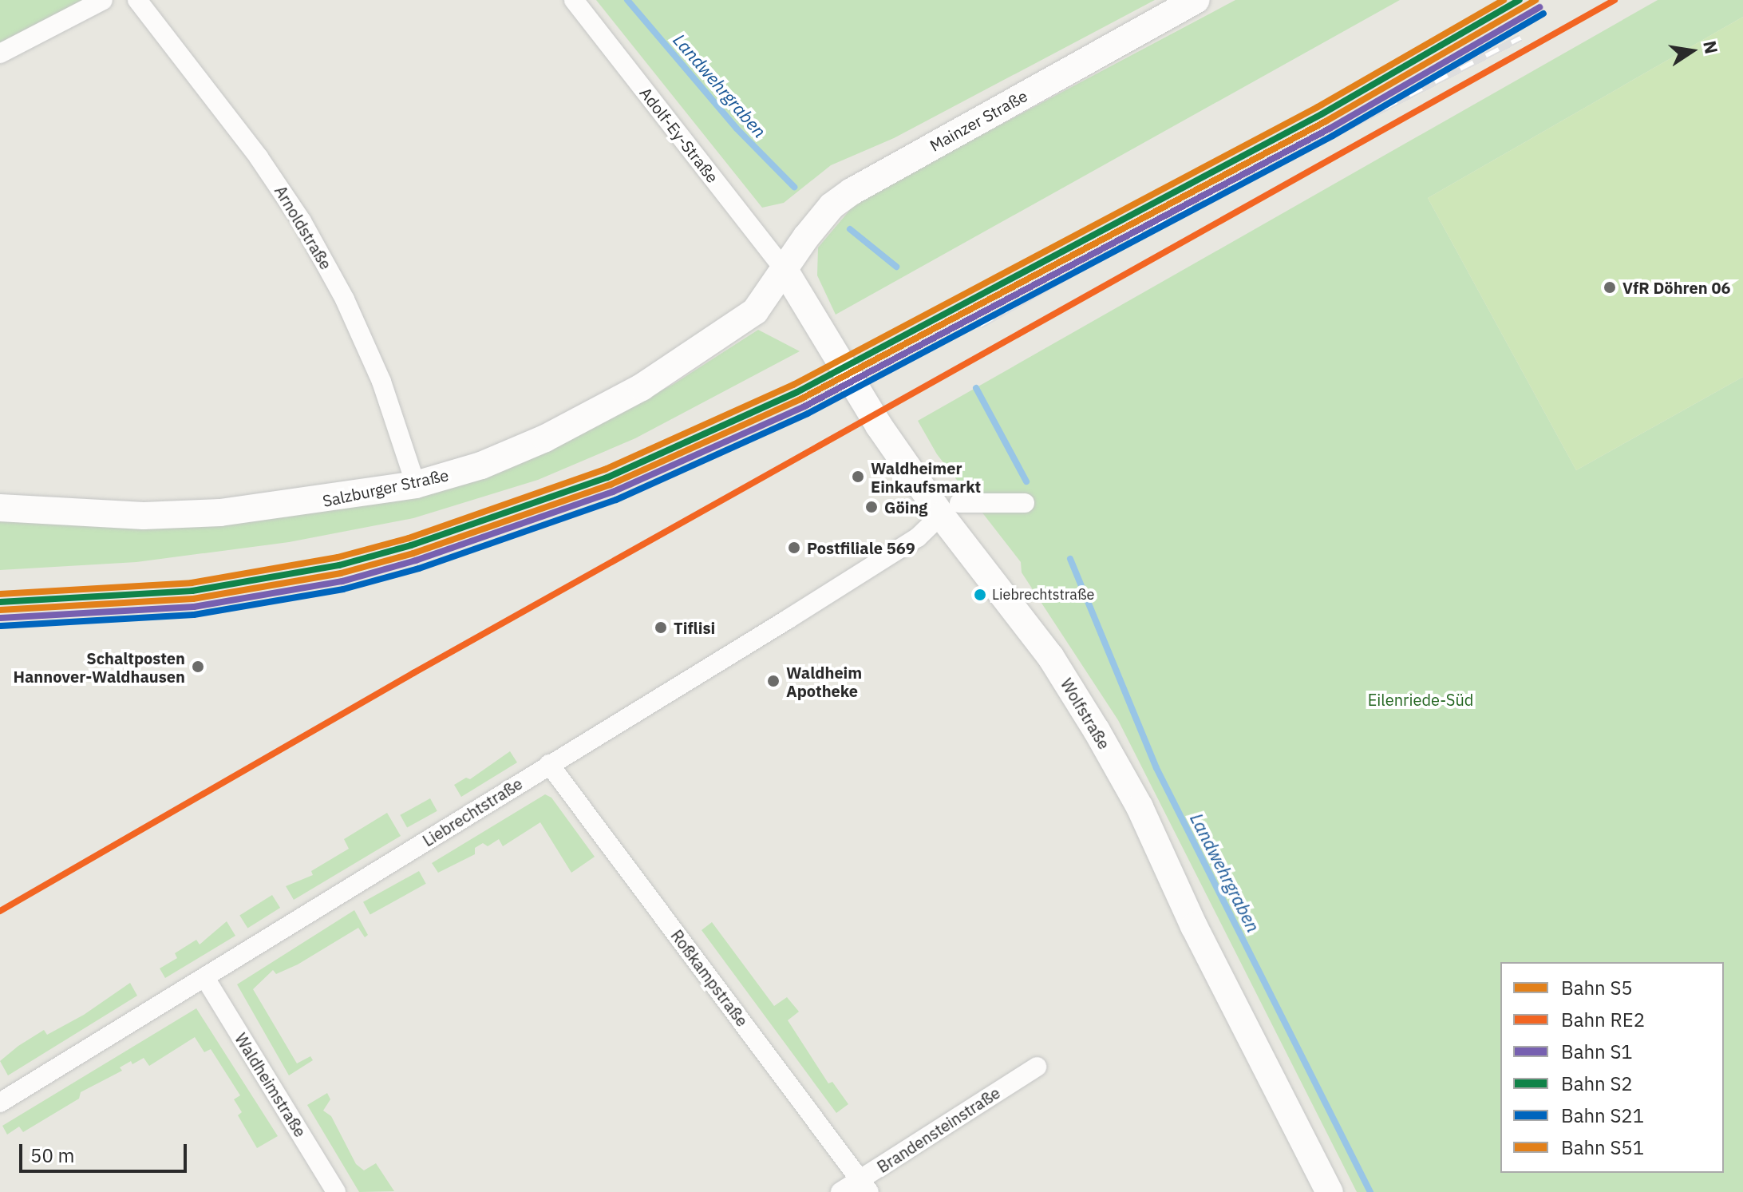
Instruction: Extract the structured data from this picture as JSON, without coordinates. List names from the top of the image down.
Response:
{
  "streets": {
    "street": [
      "Mainzer Straße",
      "Adolf-Ey-Straße",
      "Arnoldstraße",
      "Salzburger Straße",
      "Wolfstraße",
      "Liebrechtstraße",
      "Roßkampstraße",
      "Waldheimstraße",
      "Brandensteinstraße"
    ]
  },
  "crossings": [
    ["Mainzer Straße", "Adolf-Ey-Straße"],
    ["Mainzer Straße", "Salzburger Straße"],
    ["Mainzer Straße", "Wolfstraße"],
    ["Adolf-Ey-Straße", "Salzburger Straße"],
    ["Adolf-Ey-Straße", "Wolfstraße"],
    ["Arnoldstraße", "Salzburger Straße"],
    ["Salzburger Straße", "Wolfstraße"],
    ["Wolfstraße", "Liebrechtstraße"],
    ["Liebrechtstraße", "Roßkampstraße"],
    ["Liebrechtstraße", "Waldheimstraße"],
    ["Roßkampstraße", "Brandensteinstraße"]
  ],
  "water": ["Landwehrgraben"],
  "parks": ["Eilenriede-Süd"],
  "places": [
    "VfR Döhren 06",
    "Waldheimer Einkaufsmarkt",
    "Göing",
    "Postfiliale 569",
    "Liebrechtstraße",
    "Tiflisi",
    "Schaltposten Hannover-Waldhausen",
    "Waldheim Apotheke"
  ],
  "lines": [
    "rail line S5",
    "rail line RE2",
    "rail line S2",
    "rail line S51",
    "rail line S1",
    "rail line S21"
  ],
  "legend": [
    "Bahn S5",
    "Bahn RE2",
    "Bahn S1",
    "Bahn S2",
    "Bahn S21",
    "Bahn S51"
  ],
  "scale_bar": "50 m",
  "north": "right"
}
